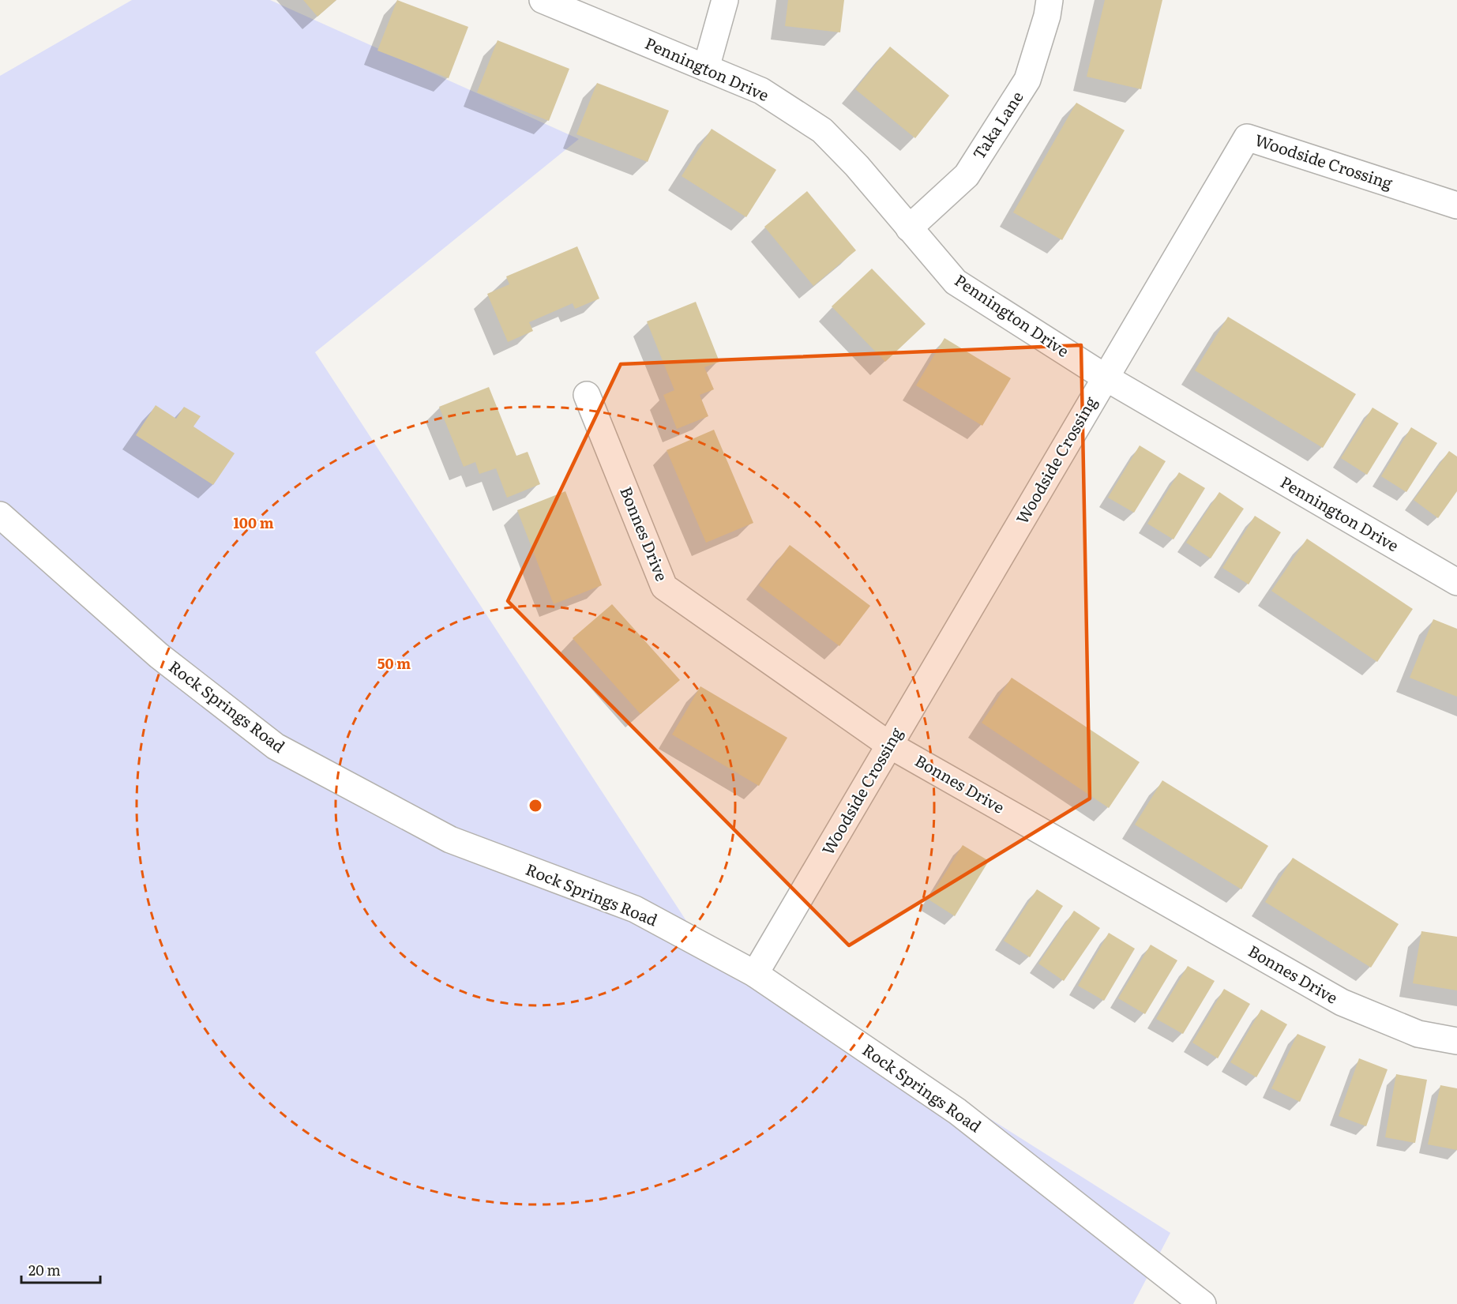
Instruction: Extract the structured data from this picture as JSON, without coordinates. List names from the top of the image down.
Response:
{
  "streets": {
    "street": [
      "Pennington Drive",
      "Taka Lane",
      "Woodside Crossing",
      "Bonnes Drive",
      "Rock Springs Road"
    ]
  },
  "crossings": [
    ["Pennington Drive", "Taka Lane"],
    ["Pennington Drive", "Woodside Crossing"],
    ["Woodside Crossing", "Bonnes Drive"],
    ["Woodside Crossing", "Rock Springs Road"]
  ],
  "scale_bar": "20 m",
  "rings": ["100 m", "50 m"]
}
